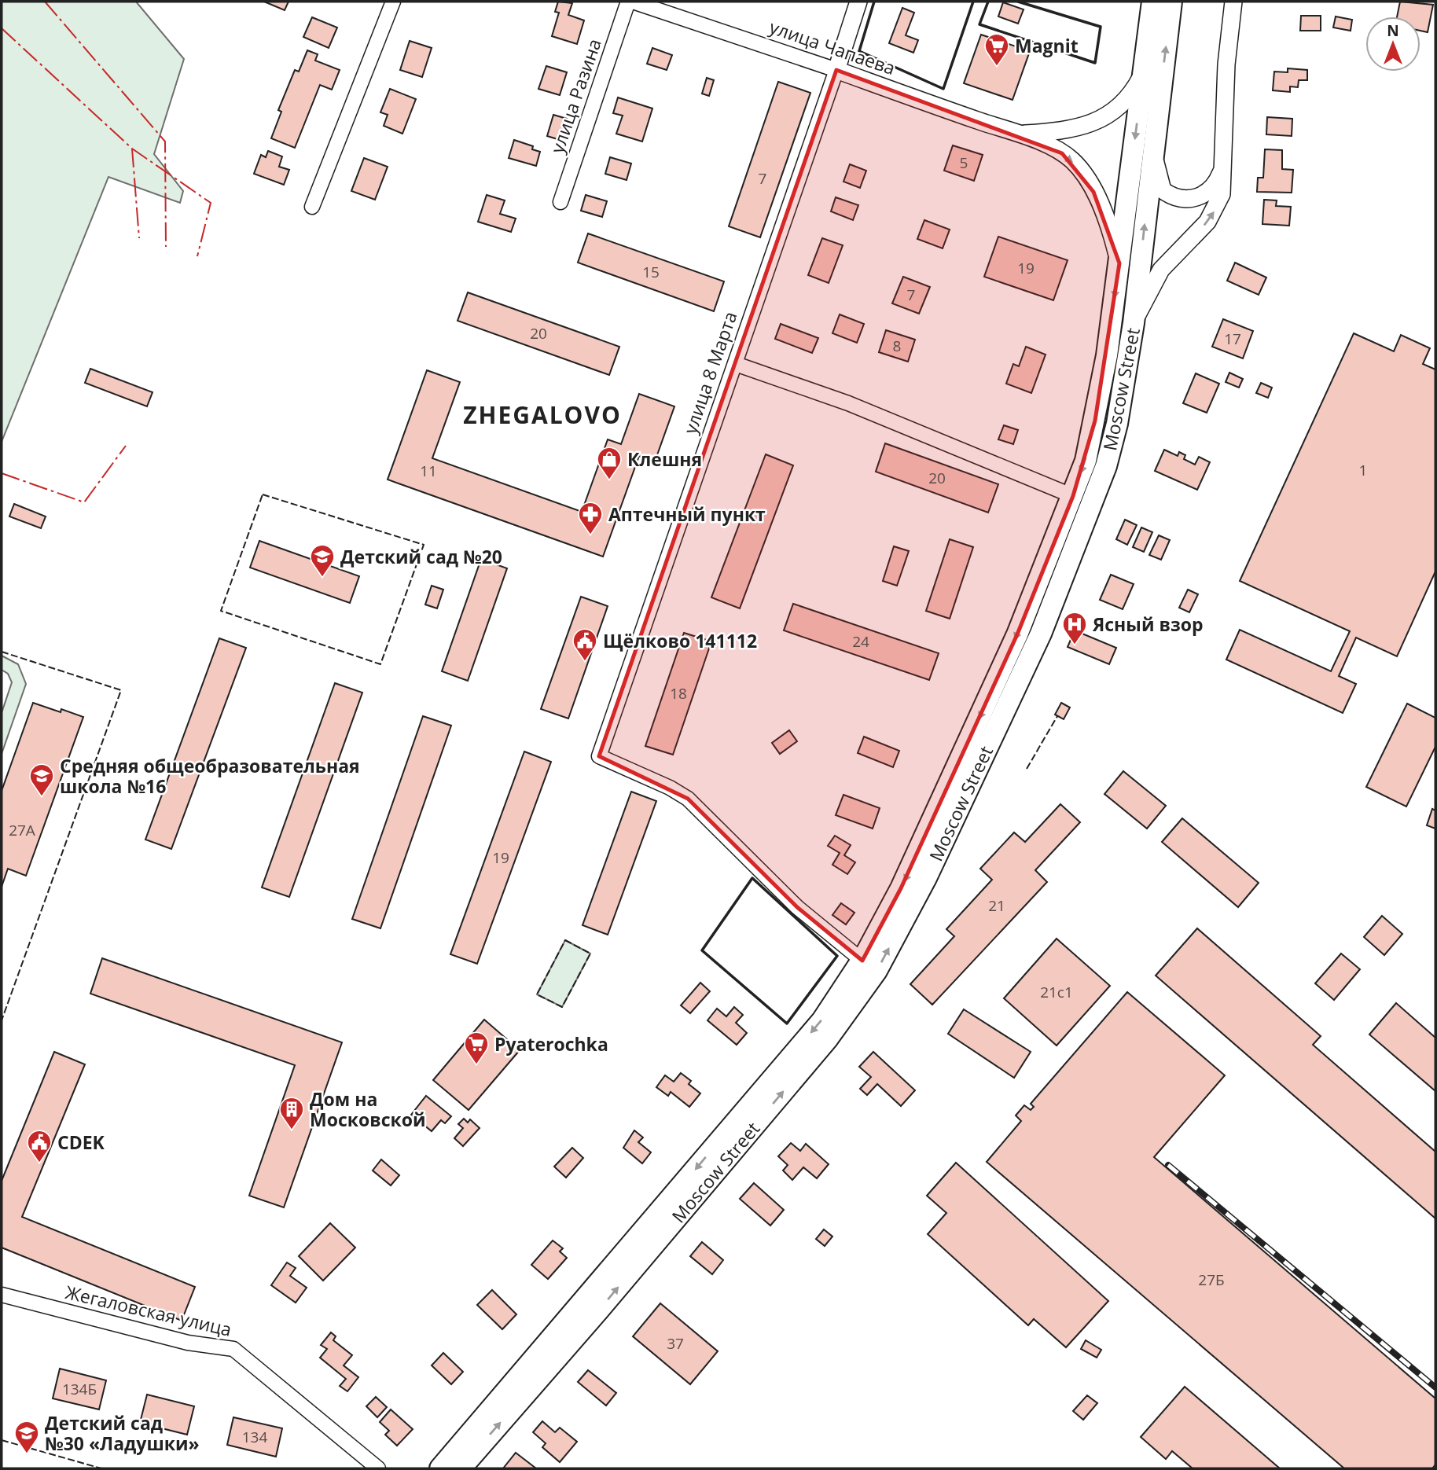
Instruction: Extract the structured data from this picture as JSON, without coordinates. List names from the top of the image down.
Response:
{
  "streets": {
    "main road": ["Moscow Street"],
    "street": [
      "улица Чапаева",
      "улица Разина",
      "улица 8 Марта",
      "Жегаловская улица"
    ]
  },
  "crossings": [
    ["улица Чапаева", "улица 8 Марта"],
    ["улица Чапаева", "Moscow Street"],
    ["улица 8 Марта", "Moscow Street"]
  ],
  "districts": ["ZHEGALOVO"],
  "places": {
    "supermarket": ["Magnit", "Pyaterochka"],
    "shop": ["Клешня"],
    "pharmacy": ["Аптечный пункт"],
    "school or university": ["Детский сад №20", "Средняя общеобразовательная школа №16", "Детский сад №30 «Ладушки»"],
    "hospital": ["Ясный взор"],
    "public building": ["Щёлково 141112", "CDEK"],
    "building": ["Дом на Московской"]
  },
  "house_numbers": [
    "5",
    "7",
    "19",
    "15",
    "7",
    "20",
    "17",
    "8",
    "1",
    "11",
    "20",
    "24",
    "18",
    "27А",
    "19",
    "21",
    "21с1",
    "27Б",
    "37",
    "134Б",
    "134"
  ],
  "north": "top"
}
